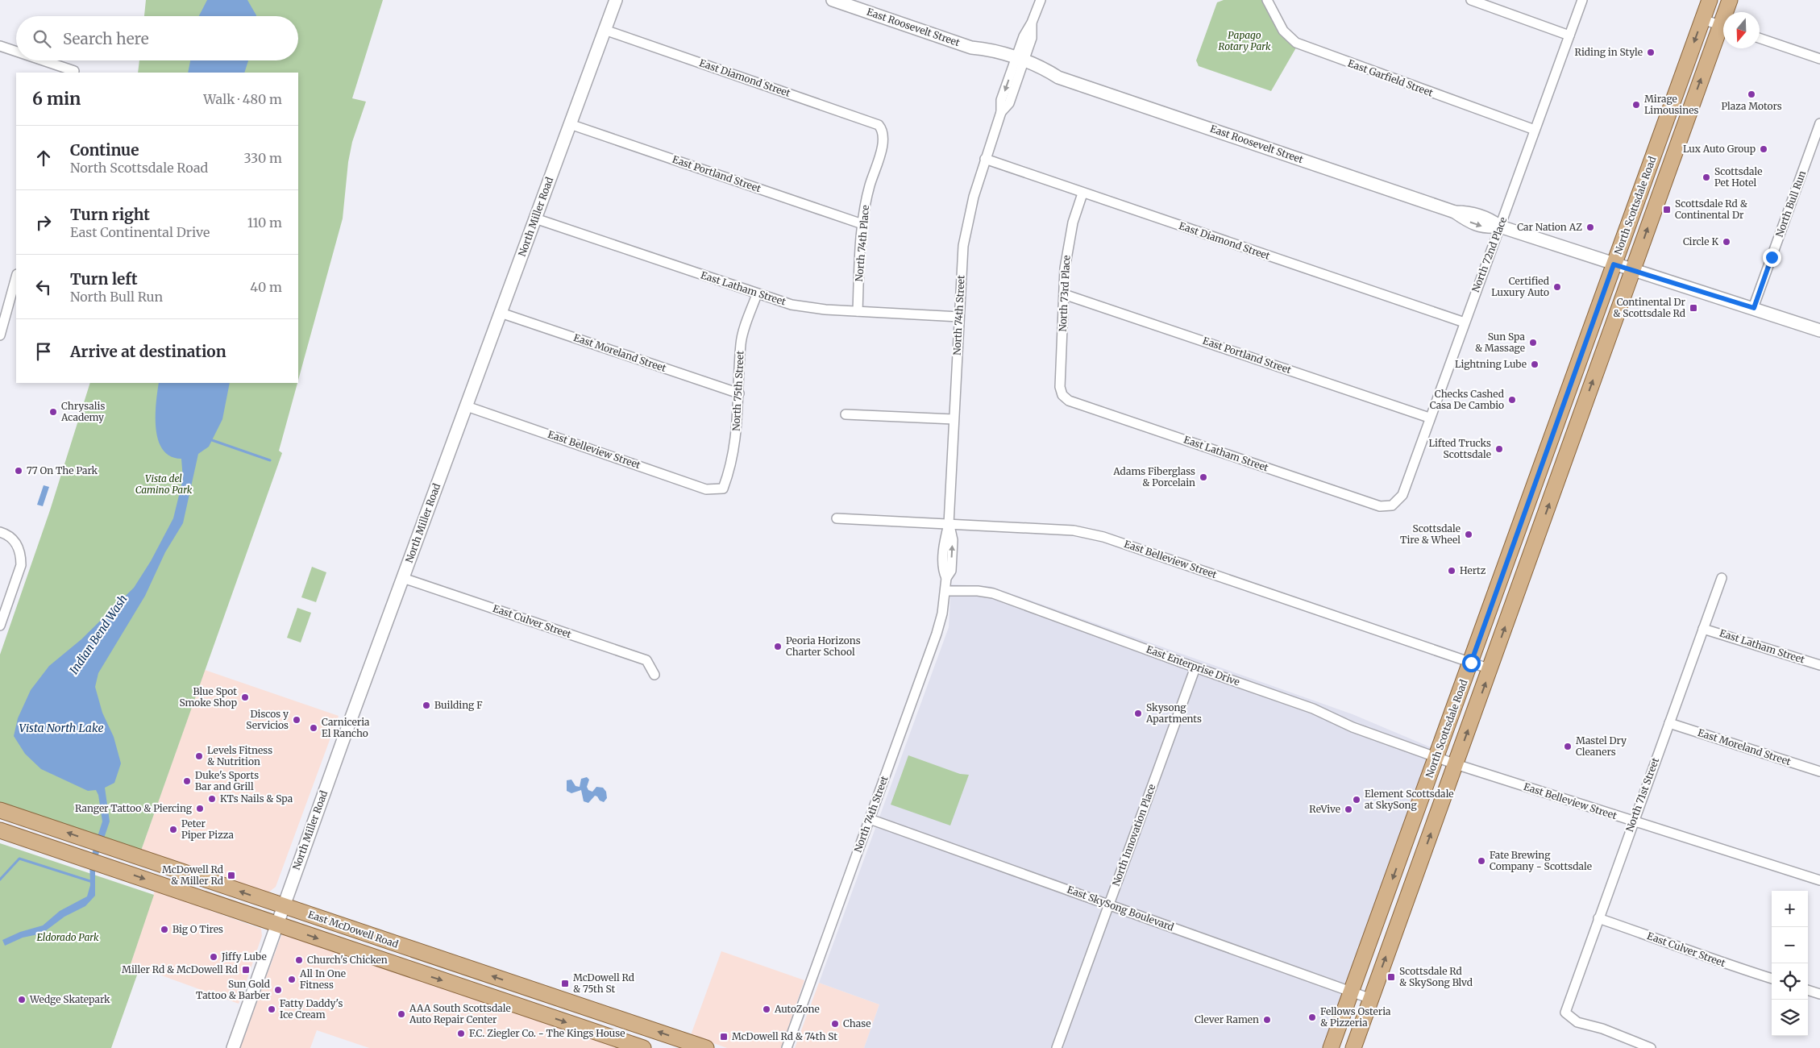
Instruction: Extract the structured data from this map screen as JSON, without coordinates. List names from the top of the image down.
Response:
{
  "streets": {
    "main road": ["North Scottsdale Road", "East McDowell Road"],
    "street": [
      "East Roosevelt Street",
      "East Diamond Street",
      "East Garfield Street",
      "East Portland Street",
      "North Bull Run",
      "North Miller Road",
      "North 74th Place",
      "North 72nd Place",
      "East Latham Street",
      "North 73rd Place",
      "North 74th Street",
      "East Moreland Street",
      "North 75th Street",
      "East Belleview Street",
      "East Culver Street",
      "East Enterprise Drive",
      "North 71st Street",
      "North Innovation Place",
      "East SkySong Boulevard"
    ]
  },
  "crossings": [
    ["East Roosevelt Street", "North Bull Run"],
    ["East Roosevelt Street", "North Scottsdale Road"],
    ["East Roosevelt Street", "North 72nd Place"],
    ["East Roosevelt Street", "North 74th Street"],
    ["East Diamond Street", "North Miller Road"],
    ["East Diamond Street", "North 74th Place"],
    ["East Diamond Street", "North 72nd Place"],
    ["East Diamond Street", "North 73rd Place"],
    ["East Diamond Street", "North 74th Street"],
    ["East Garfield Street", "North 72nd Place"],
    ["East Portland Street", "North Miller Road"],
    ["East Portland Street", "North 74th Place"],
    ["East Portland Street", "North 72nd Place"],
    ["East Portland Street", "North 73rd Place"],
    ["North Scottsdale Road", "East Belleview Street"],
    ["North Scottsdale Road", "East Enterprise Drive"],
    ["North Scottsdale Road", "East SkySong Boulevard"],
    ["North Miller Road", "East Latham Street"],
    ["North Miller Road", "East Moreland Street"],
    ["North Miller Road", "East Belleview Street"],
    ["North Miller Road", "East Culver Street"],
    ["North Miller Road", "East McDowell Road"],
    ["North 74th Place", "East Latham Street"],
    ["North 72nd Place", "East Latham Street"],
    ["East Latham Street", "North 73rd Place"],
    ["East Latham Street", "North 74th Street"],
    ["East Latham Street", "North 75th Street"],
    ["East Latham Street", "North 71st Street"],
    ["North 74th Street", "East Belleview Street"],
    ["North 74th Street", "East Enterprise Drive"],
    ["North 74th Street", "East SkySong Boulevard"],
    ["East Moreland Street", "North 75th Street"],
    ["East Moreland Street", "North 71st Street"],
    ["North 75th Street", "East Belleview Street"],
    ["East Belleview Street", "East Enterprise Drive"],
    ["East Belleview Street", "North 71st Street"],
    ["East Culver Street", "North 71st Street"],
    ["East Enterprise Drive", "North Innovation Place"],
    ["North Innovation Place", "East SkySong Boulevard"]
  ],
  "water": ["Indian Bend Wash", "Vista North Lake"],
  "parks": ["Papago Rotary Park", "Vista del Camino Park", "Eldorado Park"],
  "places": {
    "other": [
      "Riding in Style",
      "Plaza Motors",
      "Mirage Limousines",
      "Lux Auto Group",
      "Scottsdale Pet Hotel",
      "Car Nation AZ",
      "Circle K",
      "Certified Luxury Auto",
      "Sun Spa & Massage",
      "Lightning Lube",
      "Checks Cashed Casa De Cambio",
      "Chrysalis Academy",
      "Lifted Trucks Scottsdale",
      "77 On The Park",
      "Adams Fiberglass & Porcelain",
      "Scottsdale Tire & Wheel",
      "Hertz",
      "Peoria Horizons Charter School",
      "Blue Spot Smoke Shop",
      "Building F",
      "Skysong Apartments",
      "Discos y Servicios",
      "Carniceria El Rancho",
      "Mastel Dry Cleaners",
      "Levels Fitness & Nutrition",
      "Duke's Sports Bar and Grill",
      "KTs Nails & Spa",
      "Element Scottsdale at SkySong",
      "Ranger Tattoo & Piercing",
      "ReVive",
      "Peter Piper Pizza",
      "Fate Brewing Company - Scottsdale",
      "Big O Tires",
      "Jiffy Lube",
      "Church's Chicken",
      "All In One Fitness",
      "Sun Gold Tattoo & Barber",
      "Wedge Skatepark",
      "Fatty Daddy's Ice Cream",
      "AutoZone",
      "AAA South Scottsdale Auto Repair Center",
      "Fellows Osteria & Pizzeria",
      "Clever Ramen",
      "Chase",
      "F.C. Ziegler Co. - The Kings House"
    ],
    "transit": [
      "Scottsdale Rd & Continental Dr",
      "Continental Dr & Scottsdale Rd",
      "McDowell Rd & Miller Rd",
      "Miller Rd & McDowell Rd",
      "Scottsdale Rd & SkySong Blvd",
      "McDowell Rd & 75th St",
      "McDowell Rd & 74th St"
    ]
  },
  "north": "bottom",
  "page": {
    "search": "Search here",
    "heading": ["6 min", "Walk · 480 m"],
    "list": [
      ["Continue", "North Scottsdale Road", "330 m"],
      ["Turn right", "East Continental Drive", "110 m"],
      ["Turn left", "North Bull Run", "40 m"],
      "Arrive at destination"
    ],
    "map_buttons": ["+", "−"]
  }
}
